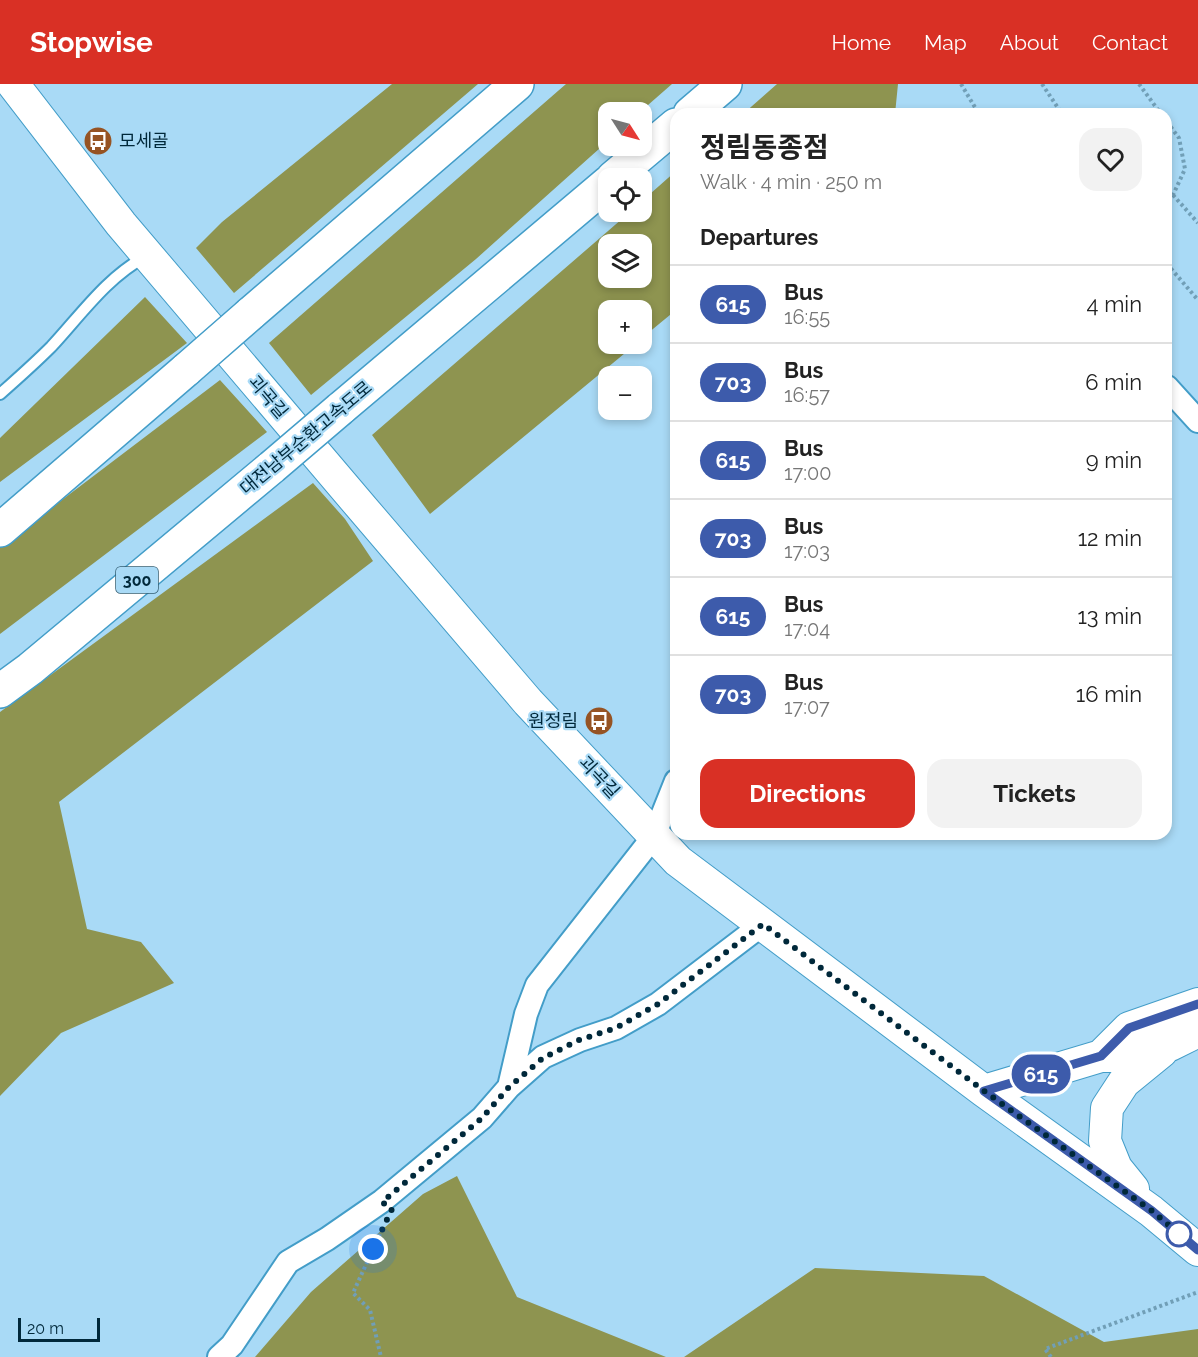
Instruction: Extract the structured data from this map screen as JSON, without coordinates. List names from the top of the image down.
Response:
{
  "streets": {
    "highway": ["대전남부순환고속도로", "300"],
    "street": ["괴곡길"]
  },
  "places": {
    "bus stop": ["모세골", "원정림"]
  },
  "lines": ["bus line 615"],
  "scale_bar": "20 m",
  "north": "bottom right",
  "page": {
    "header": "Stopwise",
    "nav": [
      "Home",
      "Map",
      "About",
      "Contact"
    ],
    "on_map": "615",
    "map_buttons": ["+", "−"],
    "heading": [
      ["정림동종점", "Walk · 4 min · 250 m"],
      "Departures"
    ],
    "list": [
      {
        "mark": "615",
        "name": "Bus",
        "note": "16:55",
        "value": "4 min"
      },
      {
        "mark": "703",
        "name": "Bus",
        "note": "16:57",
        "value": "6 min"
      },
      {
        "mark": "615",
        "name": "Bus",
        "note": "17:00",
        "value": "9 min"
      },
      {
        "mark": "703",
        "name": "Bus",
        "note": "17:03",
        "value": "12 min"
      },
      {
        "mark": "615",
        "name": "Bus",
        "note": "17:04",
        "value": "13 min"
      },
      {
        "mark": "703",
        "name": "Bus",
        "note": "17:07",
        "value": "16 min"
      }
    ],
    "buttons": ["Directions", "Tickets"],
    "scale": "20 m"
  }
}
